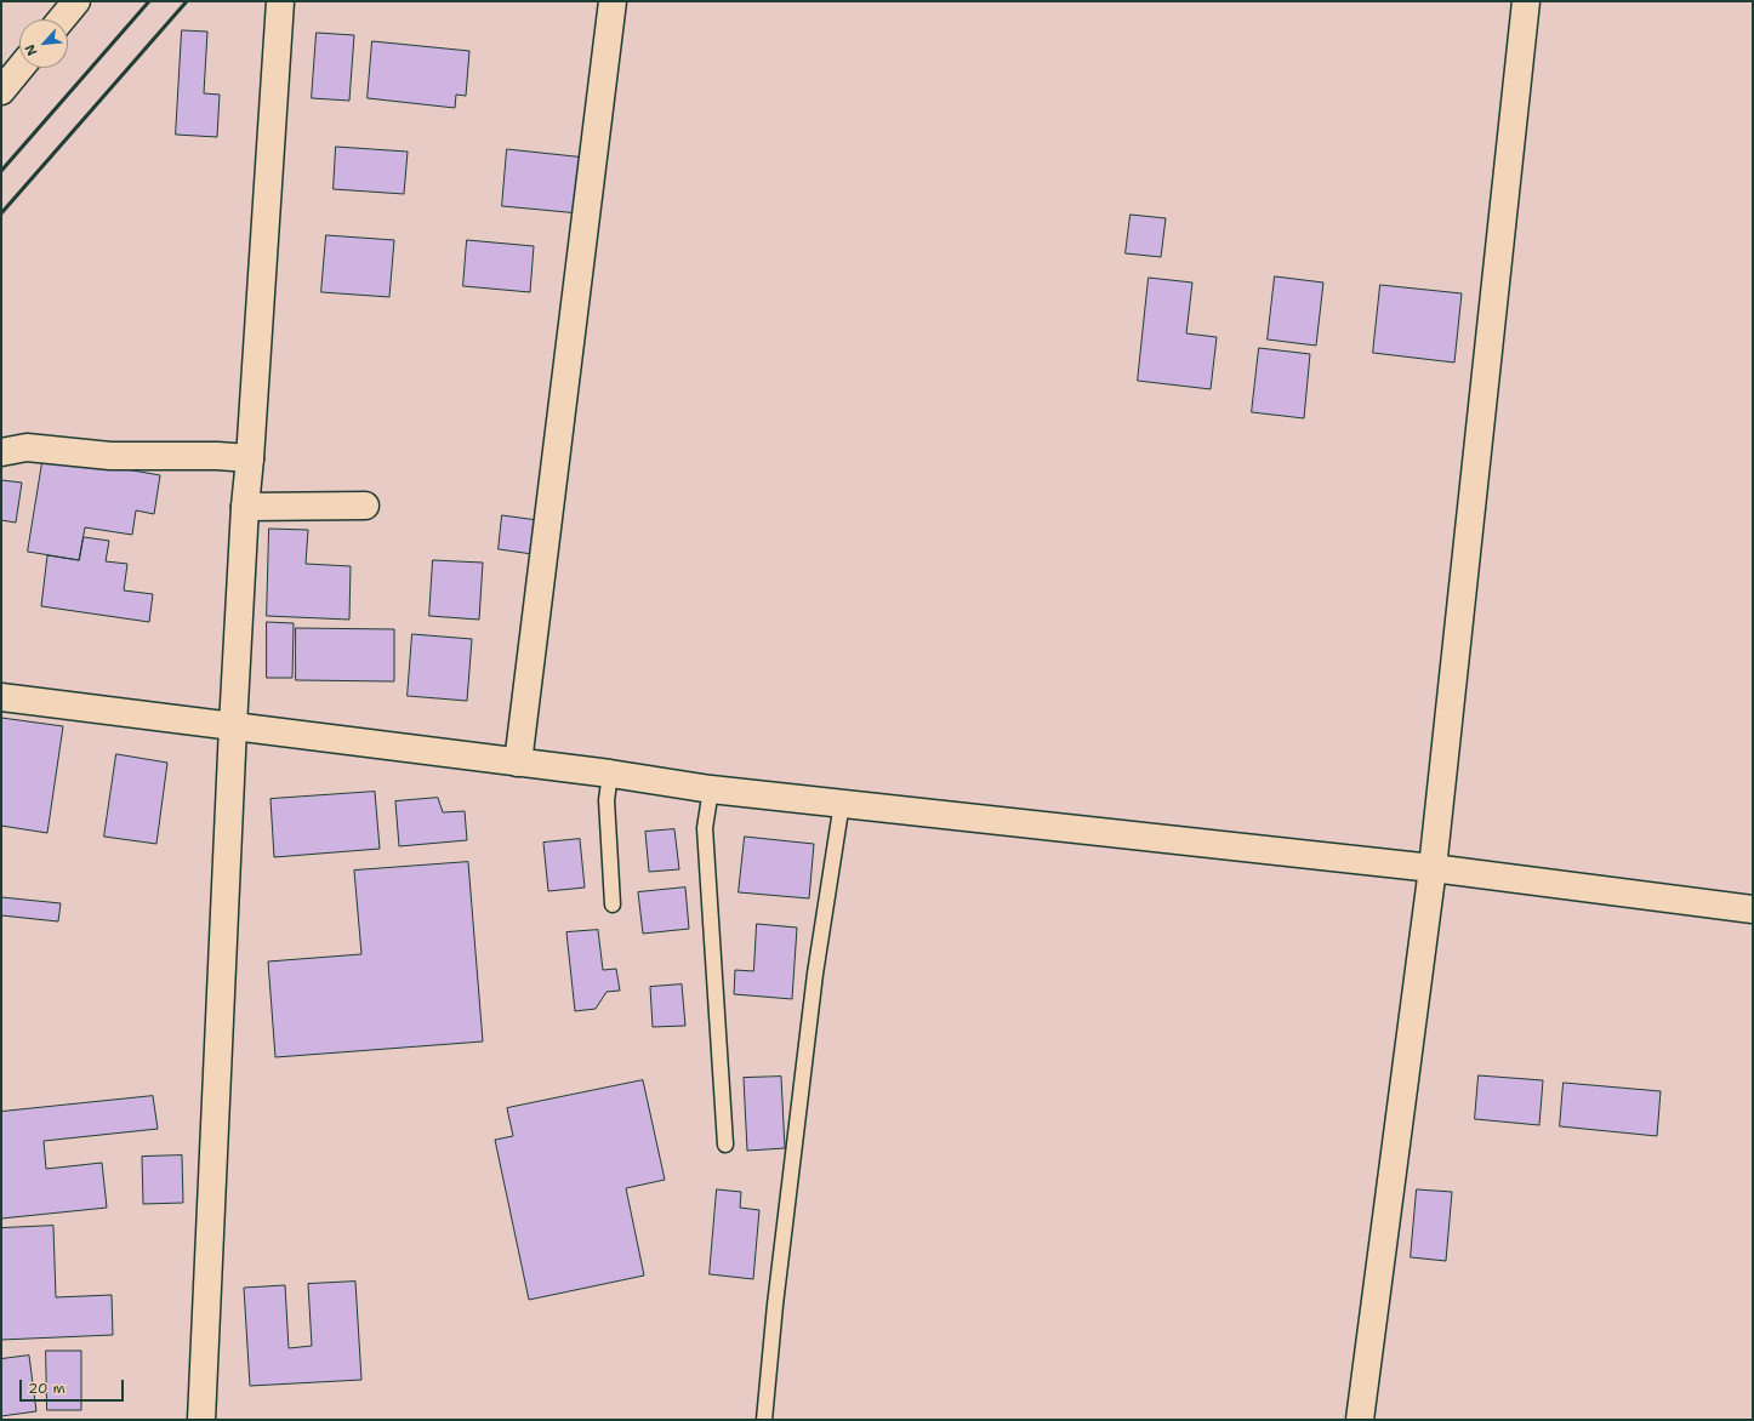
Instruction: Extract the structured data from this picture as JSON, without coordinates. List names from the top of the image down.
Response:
{
  "scale_bar": "20 m",
  "north": "bottom left"
}
